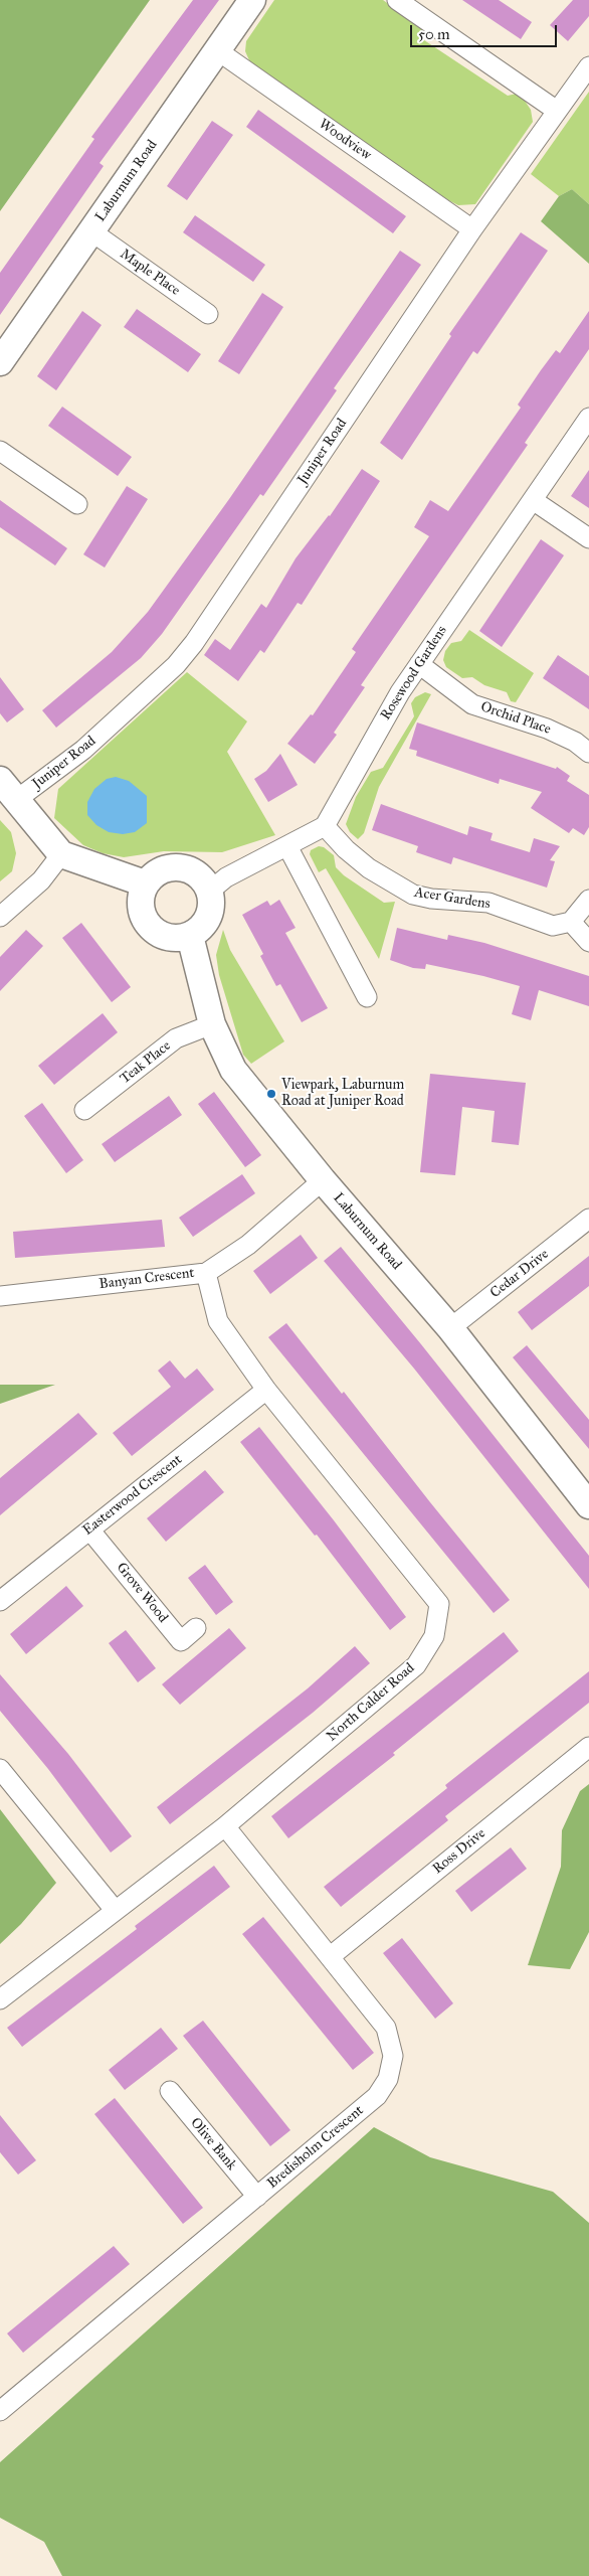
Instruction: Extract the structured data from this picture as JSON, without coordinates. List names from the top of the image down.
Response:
{
  "streets": {
    "street": [
      "Woodview",
      "Laburnum Road",
      "Maple Place",
      "Juniper Road",
      "Rosewood Gardens",
      "Orchid Place",
      "Acer Gardens",
      "Teak Place",
      "Cedar Drive",
      "Banyan Crescent",
      "Easterwood Crescent",
      "Grove Wood",
      "North Calder Road",
      "Ross Drive",
      "Olive Bank",
      "Bredisholm Crescent"
    ]
  },
  "crossings": [
    ["Woodview", "Laburnum Road"],
    ["Woodview", "Juniper Road"],
    ["Laburnum Road", "Maple Place"],
    ["Laburnum Road", "Teak Place"],
    ["Laburnum Road", "Cedar Drive"],
    ["Laburnum Road", "Banyan Crescent"],
    ["Rosewood Gardens", "Orchid Place"],
    ["Rosewood Gardens", "Acer Gardens"],
    ["Banyan Crescent", "North Calder Road"],
    ["Easterwood Crescent", "Grove Wood"],
    ["Easterwood Crescent", "North Calder Road"],
    ["North Calder Road", "Bredisholm Crescent"],
    ["Ross Drive", "Bredisholm Crescent"],
    ["Olive Bank", "Bredisholm Crescent"]
  ],
  "places": ["Viewpark, Laburnum Road at Juniper Road"],
  "scale_bar": "50 m"
}
